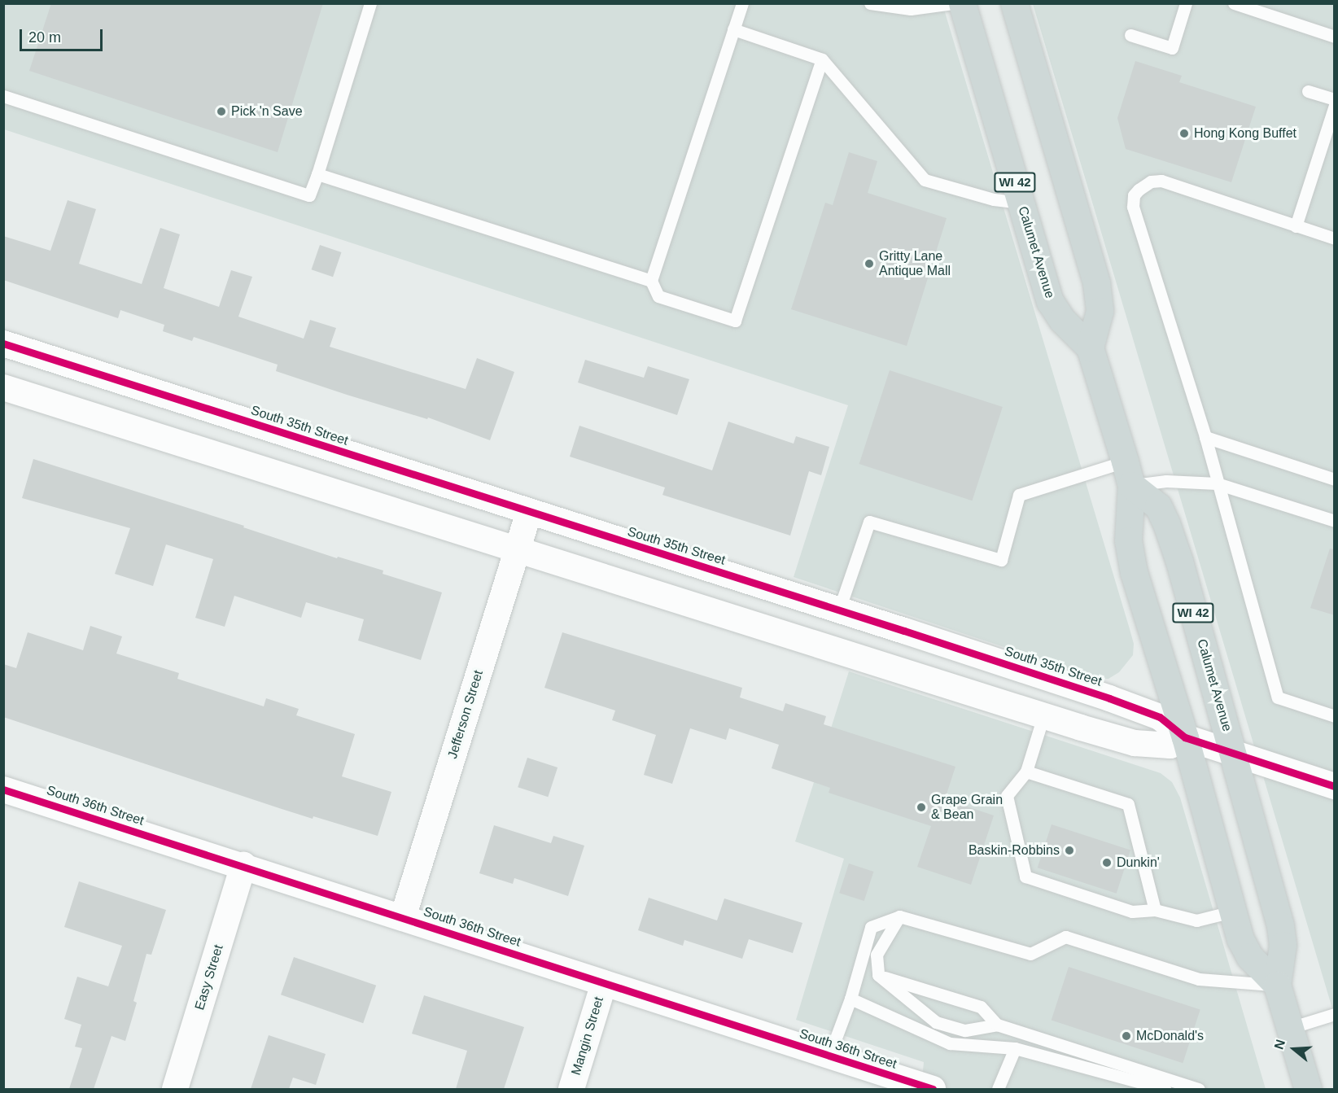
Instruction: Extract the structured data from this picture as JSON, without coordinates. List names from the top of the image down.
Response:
{
  "streets": {
    "main road": ["WI 42", "Calumet Avenue"],
    "street": [
      "South 35th Street",
      "Jefferson Street",
      "South 36th Street",
      "Easy Street",
      "Mangin Street"
    ]
  },
  "crossings": [
    ["Calumet Avenue", "South 35th Street"],
    ["South 35th Street", "Jefferson Street"],
    ["Jefferson Street", "South 36th Street"],
    ["South 36th Street", "Easy Street"],
    ["South 36th Street", "Mangin Street"]
  ],
  "places": [
    "Pick 'n Save",
    "Hong Kong Buffet",
    "Gritty Lane Antique Mall",
    "Grape Grain & Bean",
    "Baskin-Robbins",
    "Dunkin'",
    "McDonald's"
  ],
  "scale_bar": "20 m",
  "north": "left"
}
